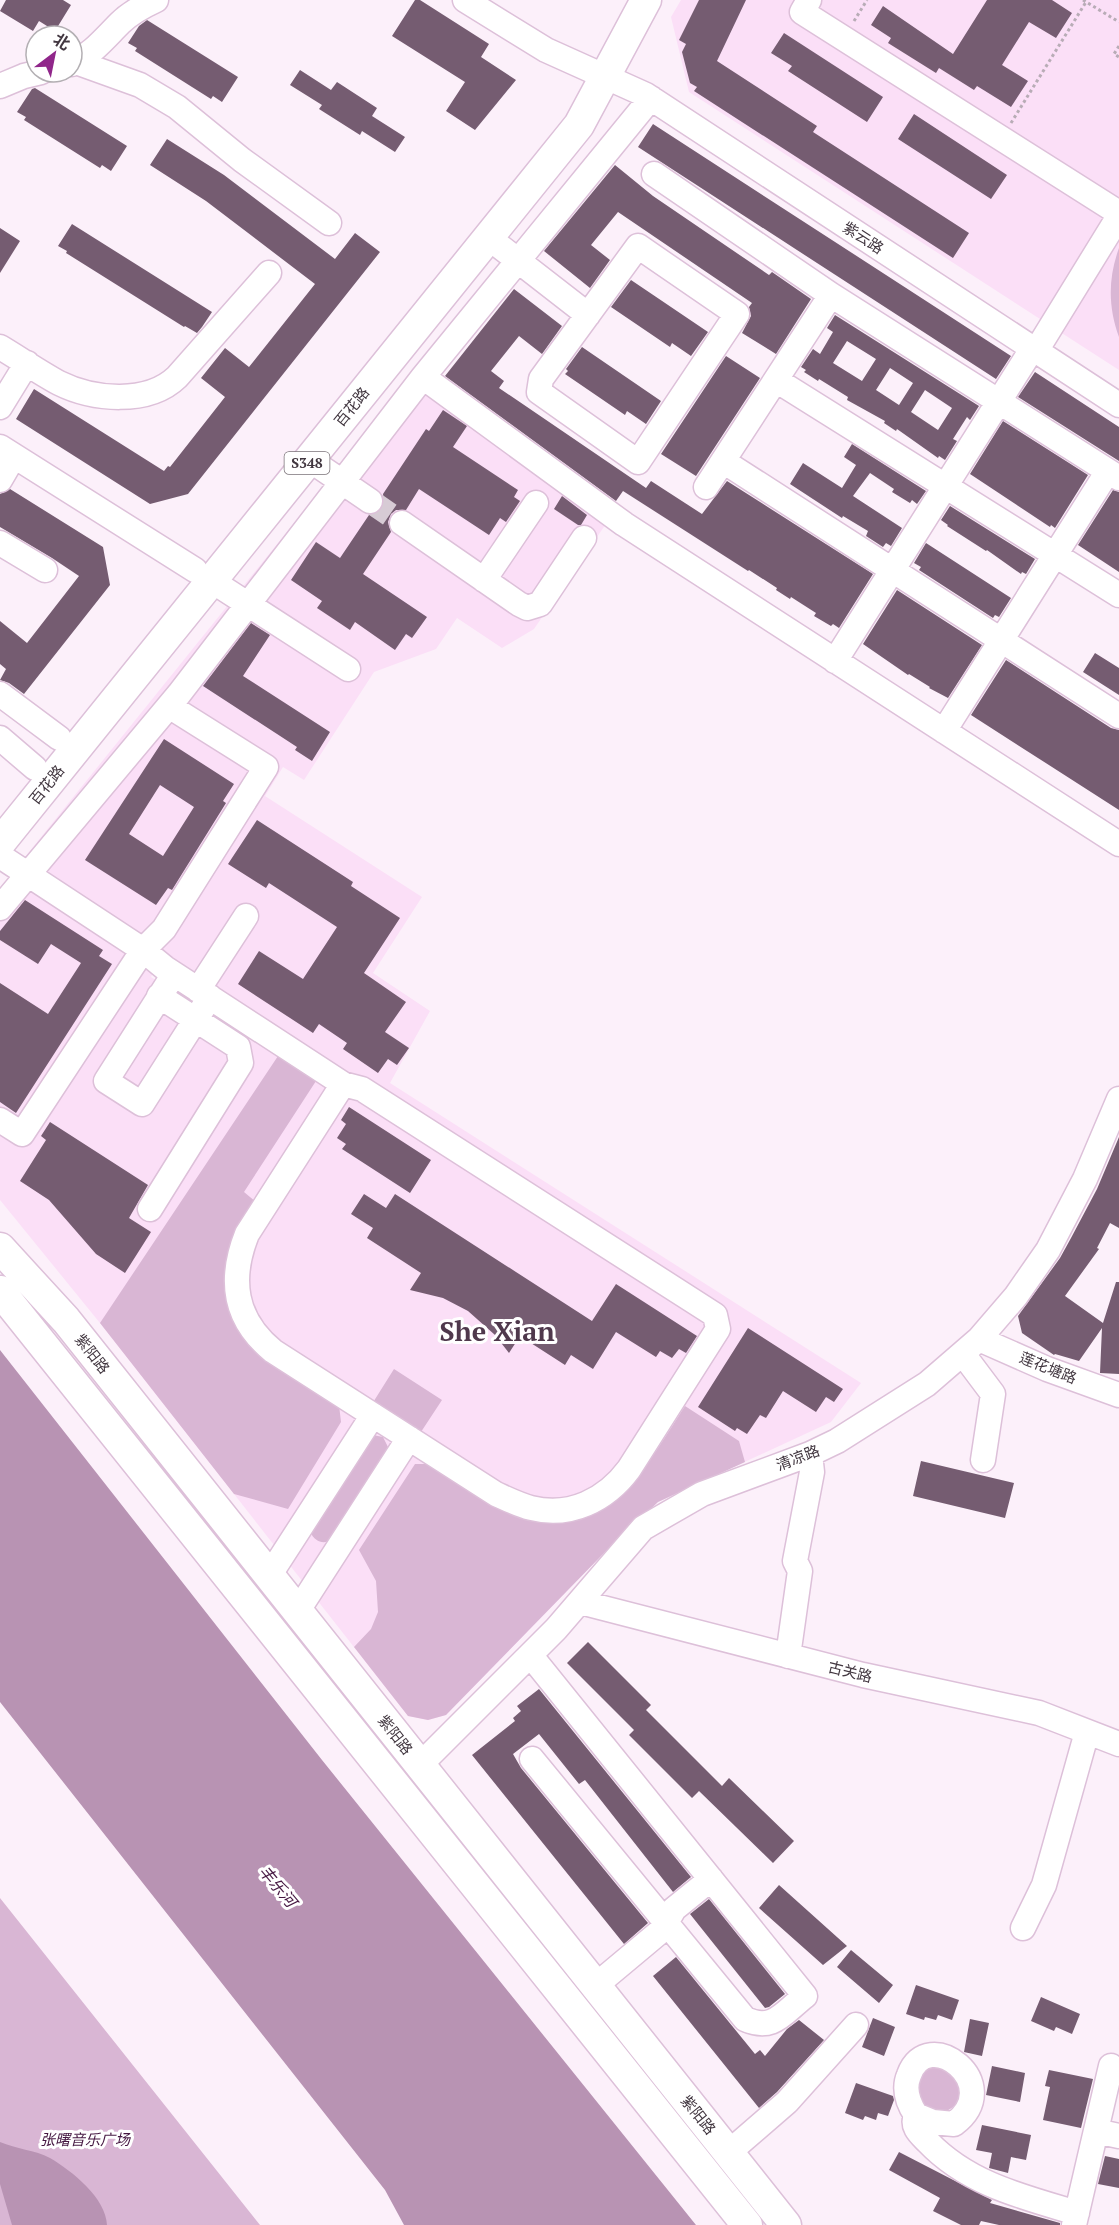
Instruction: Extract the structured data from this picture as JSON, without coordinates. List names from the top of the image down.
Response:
{
  "streets": {
    "main road": ["百花路", "S348", "紫阳路"],
    "street": [
      "紫云路",
      "莲花塘路",
      "清凉路",
      "古关路"
    ]
  },
  "crossings": [
    ["紫云路", "百花路"],
    ["紫阳路", "清凉路"],
    ["莲花塘路", "清凉路"],
    ["清凉路", "古关路"]
  ],
  "districts": ["She Xian"],
  "water": ["丰乐河"],
  "parks": ["张曙音乐广场"],
  "north": "top right"
}
